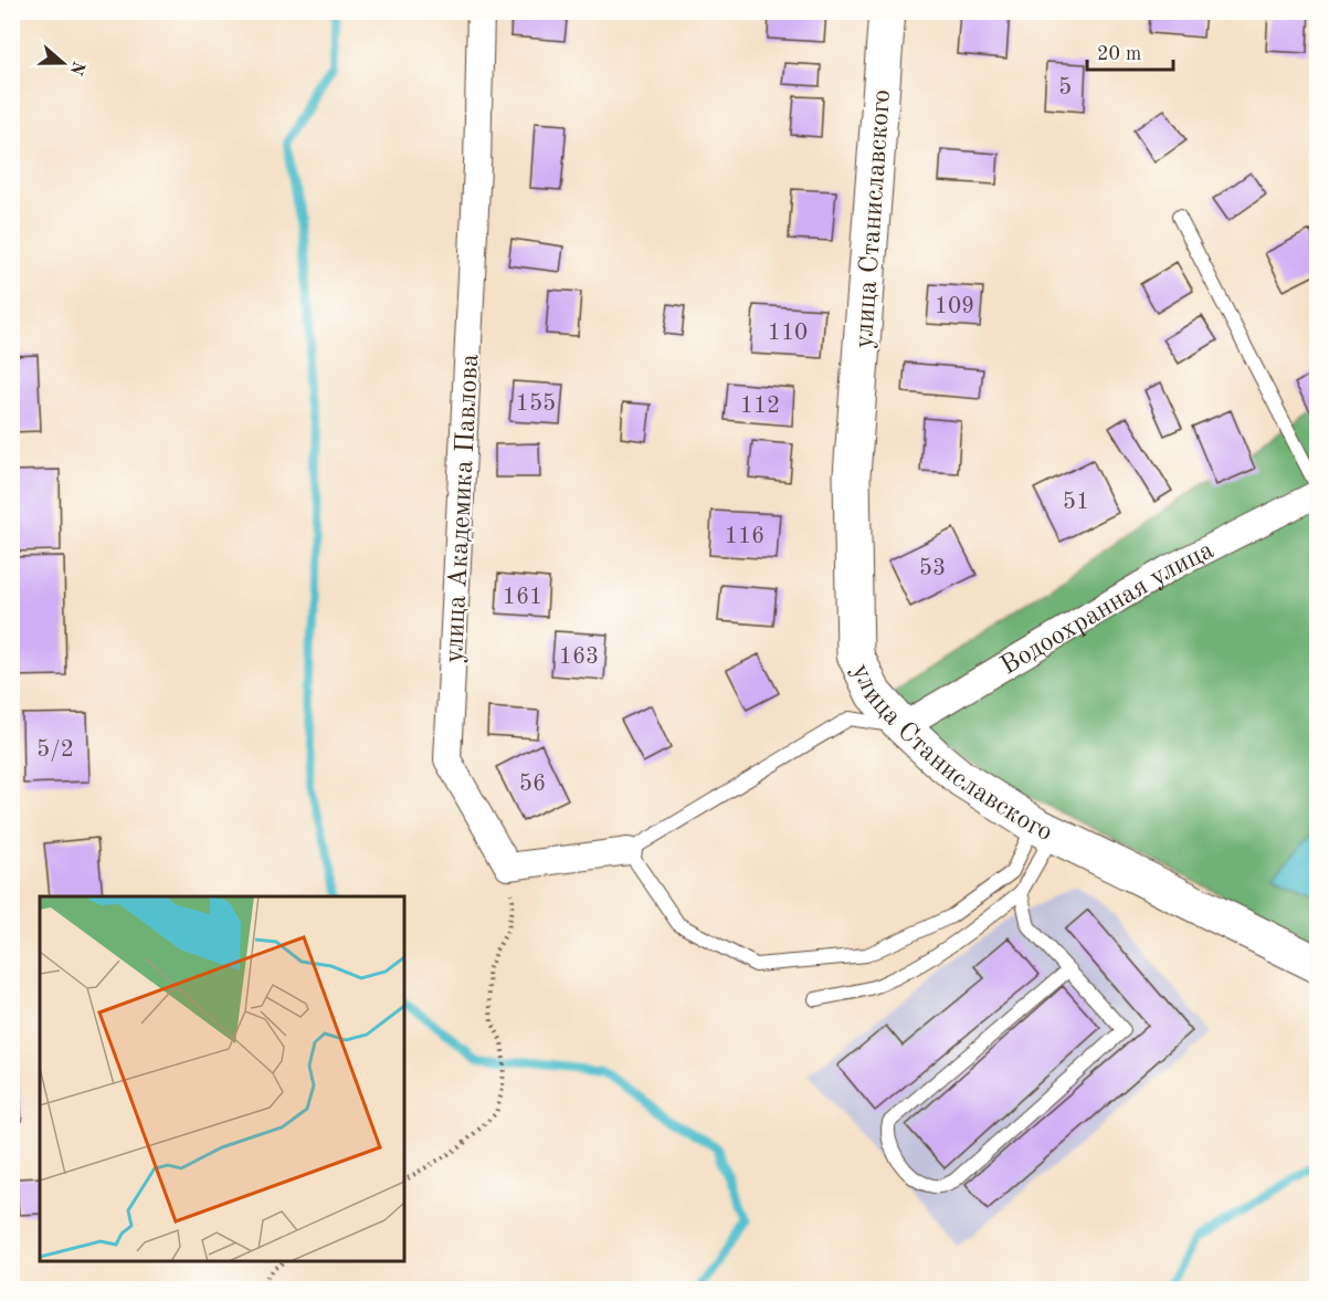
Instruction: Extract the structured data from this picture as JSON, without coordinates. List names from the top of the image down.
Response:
{
  "streets": {
    "street": ["улица Станиславского", "улица Академика Павлова", "Водоохранная улица"]
  },
  "crossings": [
    ["улица Станиславского", "Водоохранная улица"]
  ],
  "house_numbers": [
    "5",
    "109",
    "110",
    "155",
    "112",
    "51",
    "116",
    "53",
    "161",
    "163",
    "5/2",
    "56"
  ],
  "scale_bar": "20 m",
  "north": "right"
}
